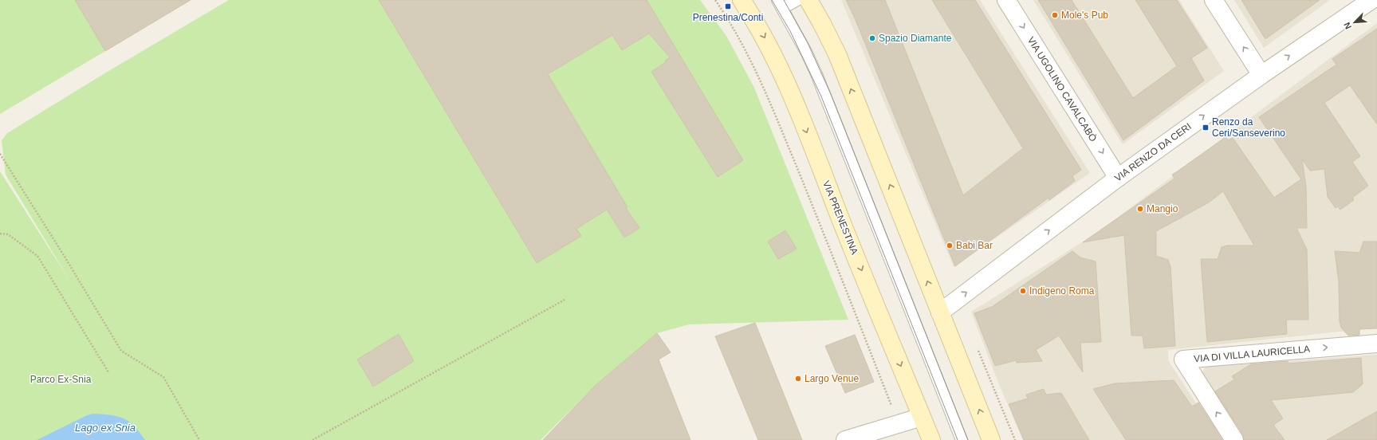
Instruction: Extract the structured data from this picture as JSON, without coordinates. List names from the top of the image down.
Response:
{
  "streets": {
    "main road": ["VIA PRENESTINA"],
    "street": ["VIA UGOLINO CAVALCABÒ", "VIA RENZO DA CERI", "VIA DI VILLA LAURICELLA"]
  },
  "crossings": [
    ["VIA UGOLINO CAVALCABÒ", "VIA RENZO DA CERI"]
  ],
  "one_way": ["VIA UGOLINO CAVALCABÒ", "VIA RENZO DA CERI"],
  "water": ["Lago ex Snia"],
  "parks": ["Parco Ex-Snia"],
  "places": {
    "transit": ["Prenestina/Conti", "Renzo da Ceri/Sanseverino"],
    "other": [
      "Mole's Pub",
      "Spazio Diamante",
      "Mangio",
      "Babi Bar",
      "Indigeno Roma",
      "Largo Venue"
    ]
  },
  "north": "bottom left"
}
